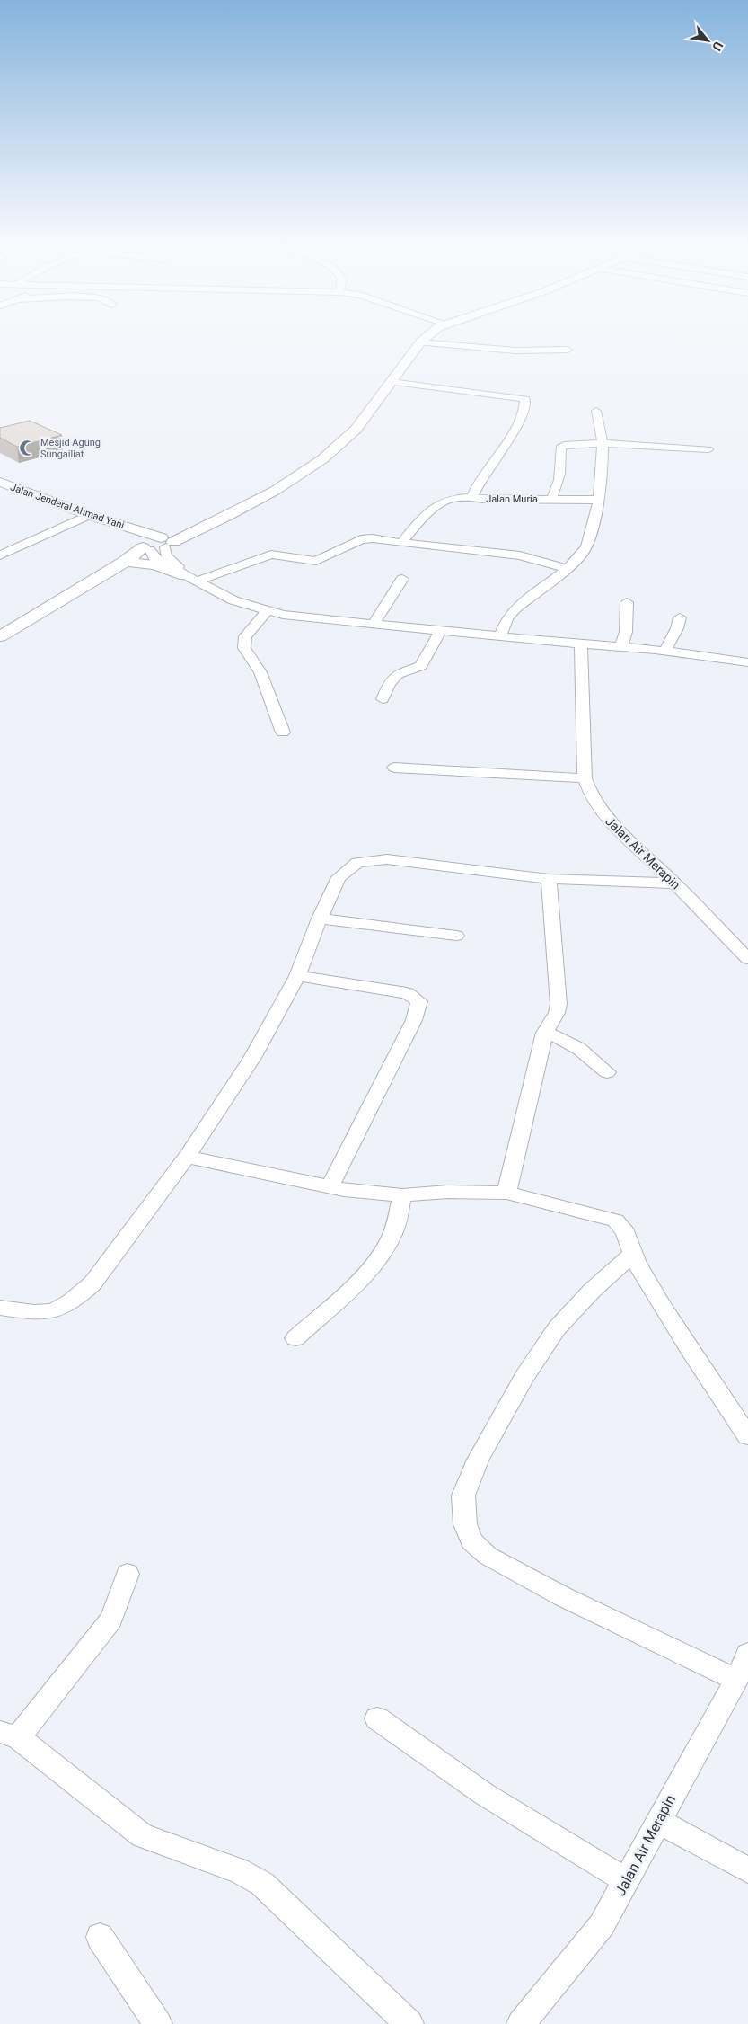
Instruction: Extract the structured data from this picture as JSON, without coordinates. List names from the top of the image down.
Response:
{
  "streets": {
    "main road": ["Jalan Jenderal Ahmad Yani"],
    "street": ["Jalan Muria", "Jalan Air Merapin"]
  },
  "places": {
    "mosque": ["Mesjid Agung Sungailiat"]
  },
  "north": "bottom right"
}
